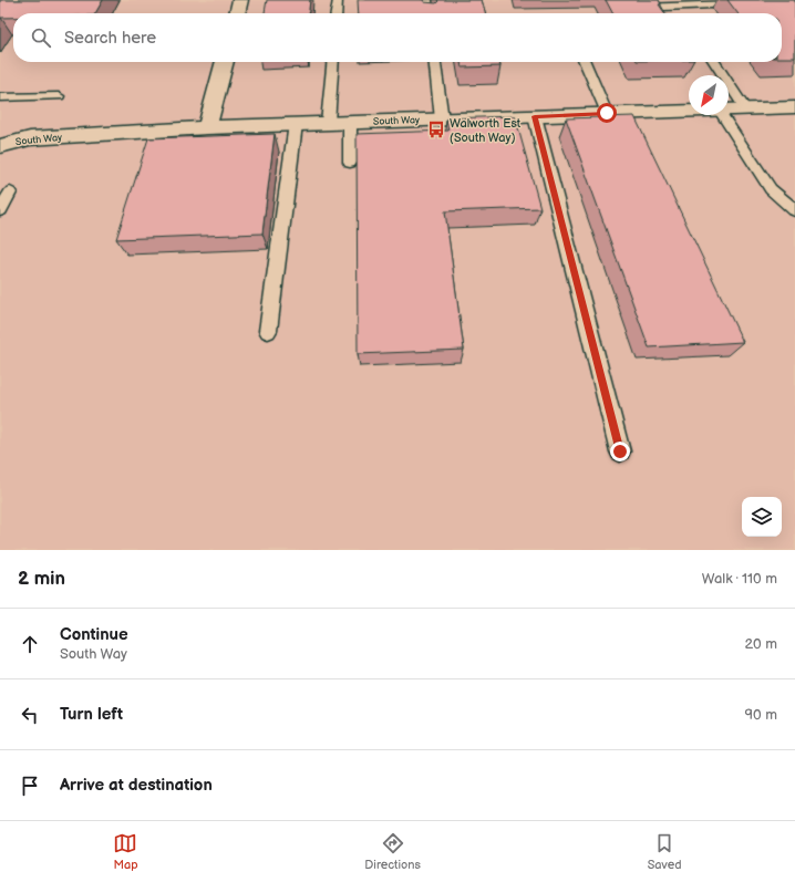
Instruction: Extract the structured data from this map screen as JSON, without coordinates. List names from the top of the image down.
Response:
{
  "streets": {
    "street": ["South Way"]
  },
  "places": {
    "bus stop": ["Walworth Est (South Way)"]
  },
  "north": "bottom left",
  "page": {
    "search": "Search here",
    "heading": ["2 min", "Walk · 110 m"],
    "list": [
      ["Continue", "South Way", "20 m"],
      ["Turn left", "90 m"],
      "Arrive at destination"
    ],
    "nav": ["Map", "Directions", "Saved"]
  }
}
